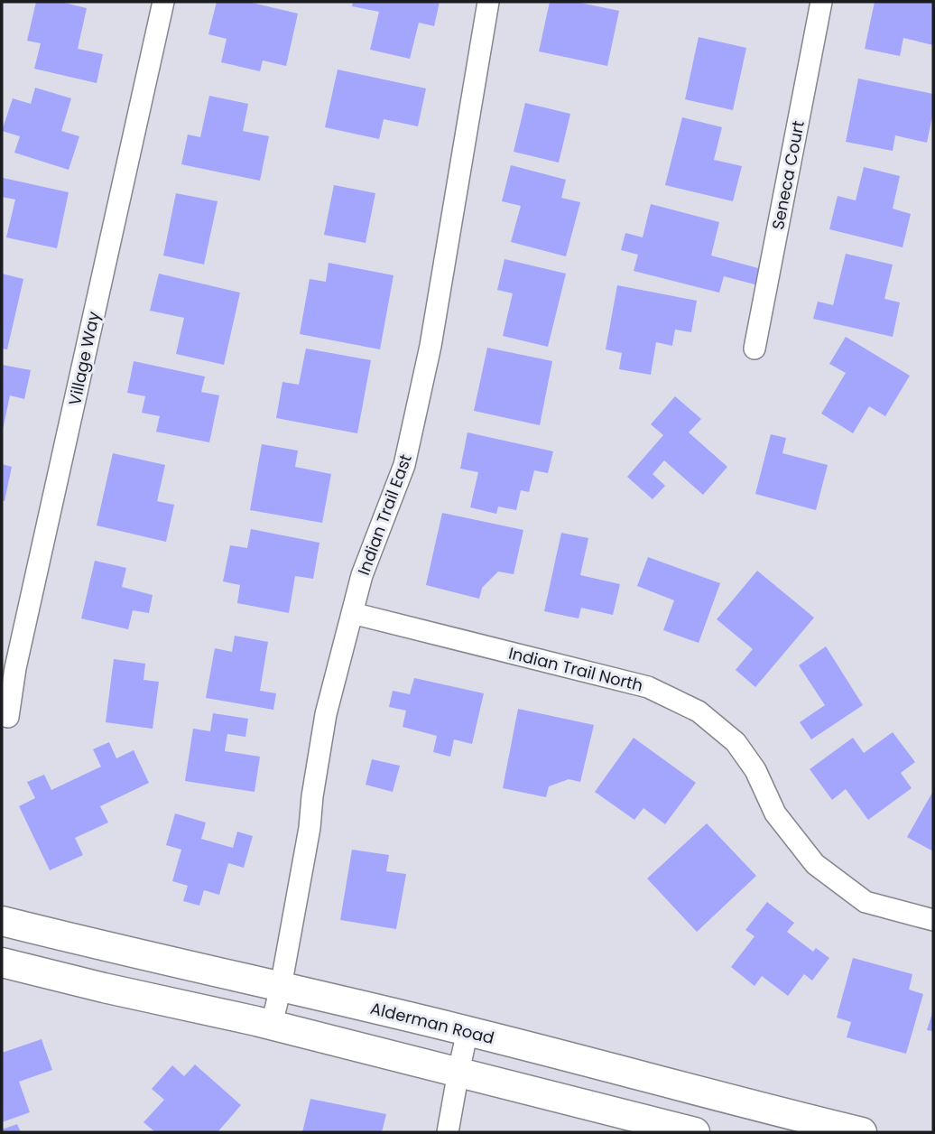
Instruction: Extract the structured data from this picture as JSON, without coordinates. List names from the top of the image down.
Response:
{
  "streets": {
    "main road": ["Alderman Road"],
    "street": [
      "Seneca Court",
      "Village Way",
      "Indian Trail East",
      "Indian Trail North"
    ]
  },
  "crossings": [
    ["Indian Trail East", "Indian Trail North"],
    ["Indian Trail East", "Alderman Road"]
  ]
}
